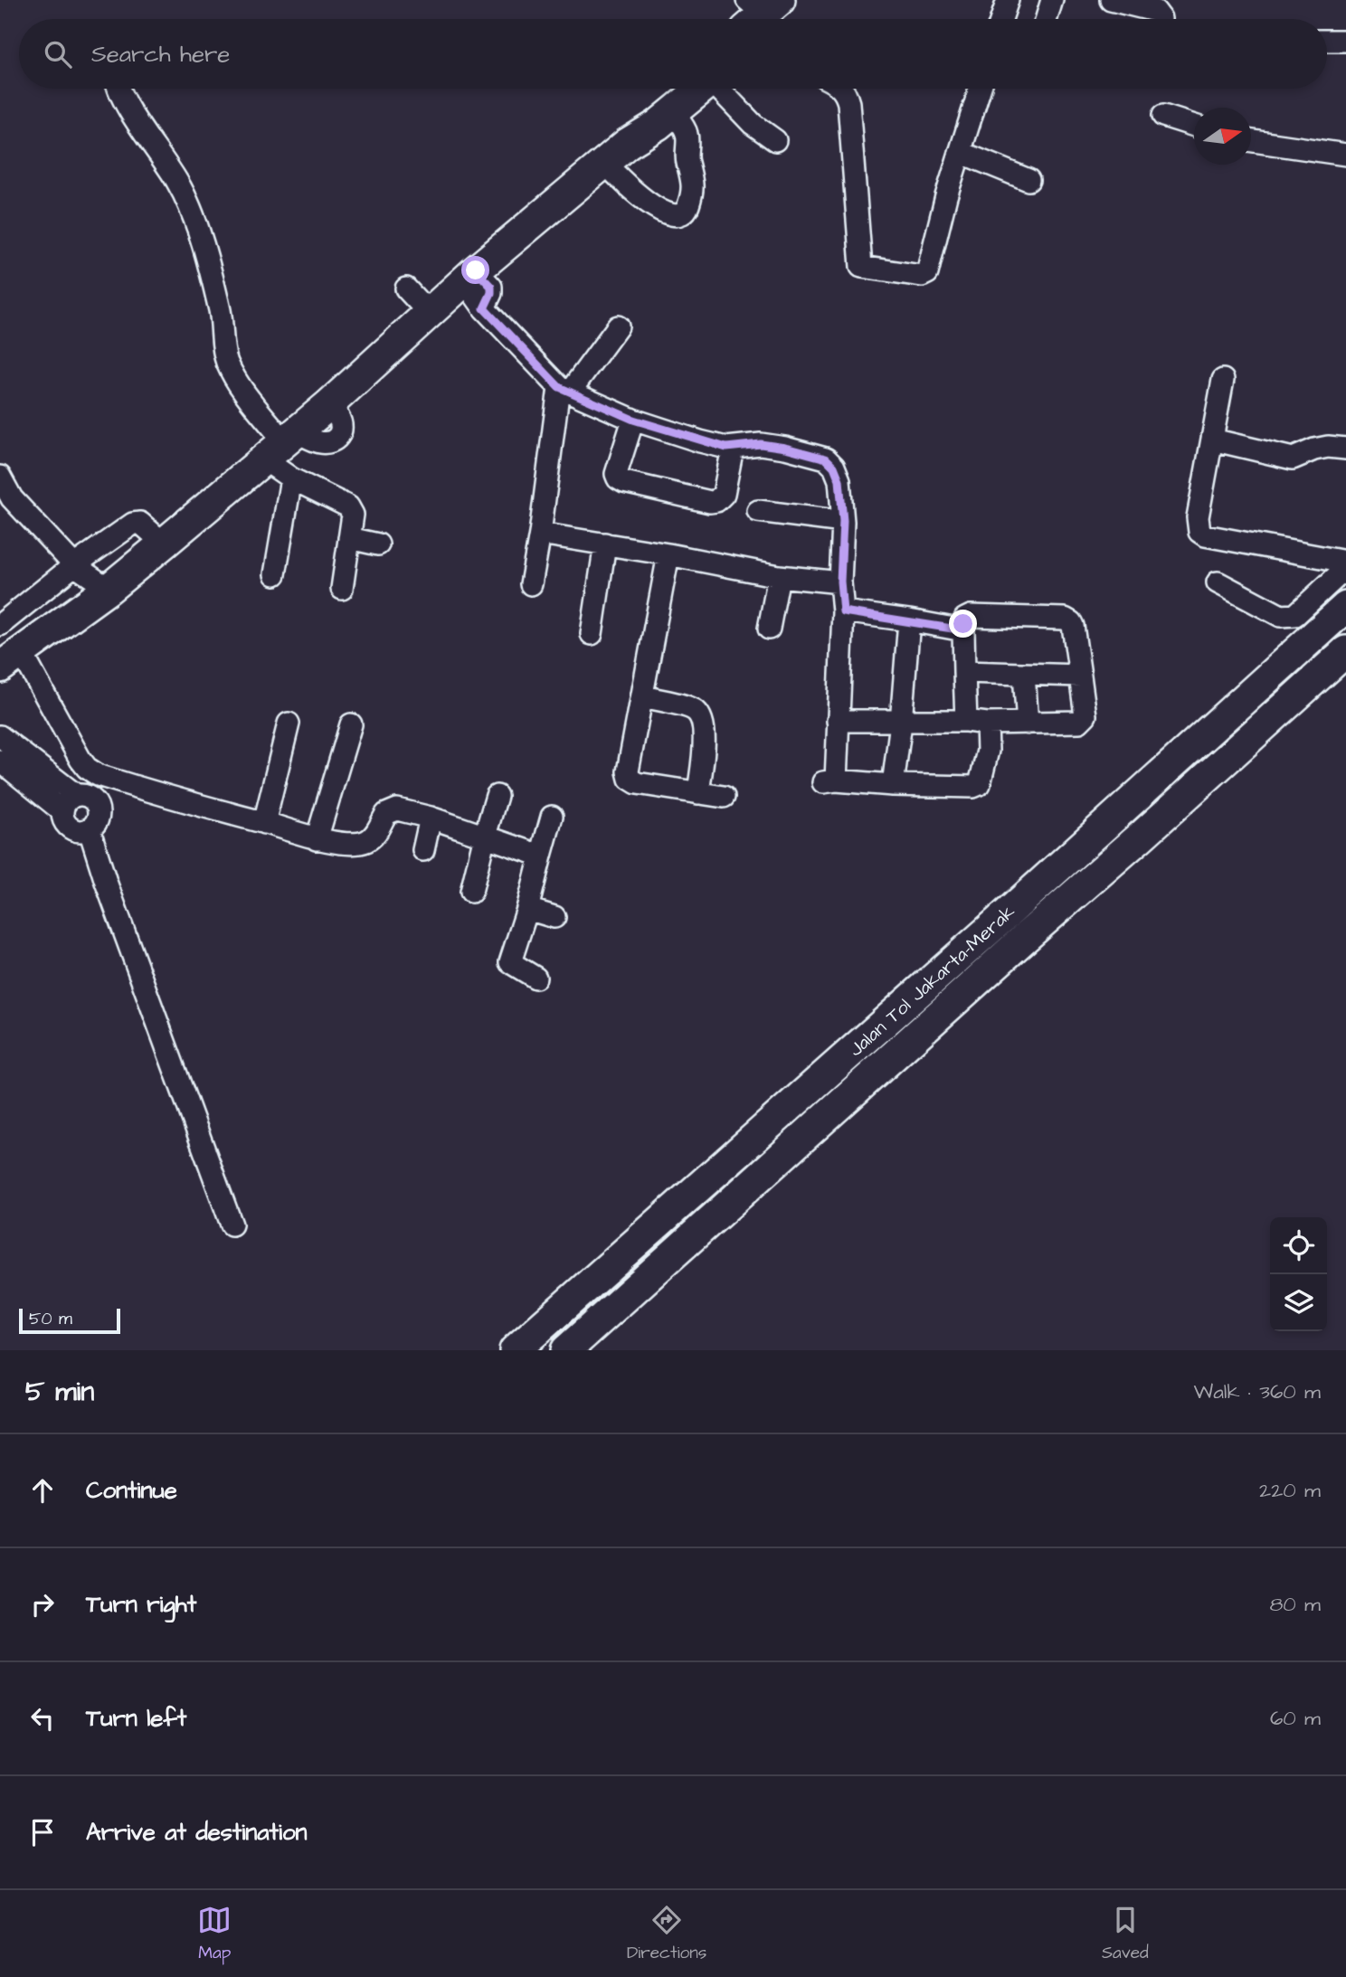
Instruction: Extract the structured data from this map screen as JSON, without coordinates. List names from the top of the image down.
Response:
{
  "streets": {
    "highway": ["Jalan Tol Jakarta–Merak"]
  },
  "scale_bar": "50 m",
  "north": "right",
  "page": {
    "search": "Search here",
    "scale": "50 m",
    "heading": ["5 min", "Walk · 360 m"],
    "list": [
      ["Continue", "220 m"],
      ["Turn right", "80 m"],
      ["Turn left", "60 m"],
      "Arrive at destination"
    ],
    "nav": ["Map", "Directions", "Saved"]
  }
}
